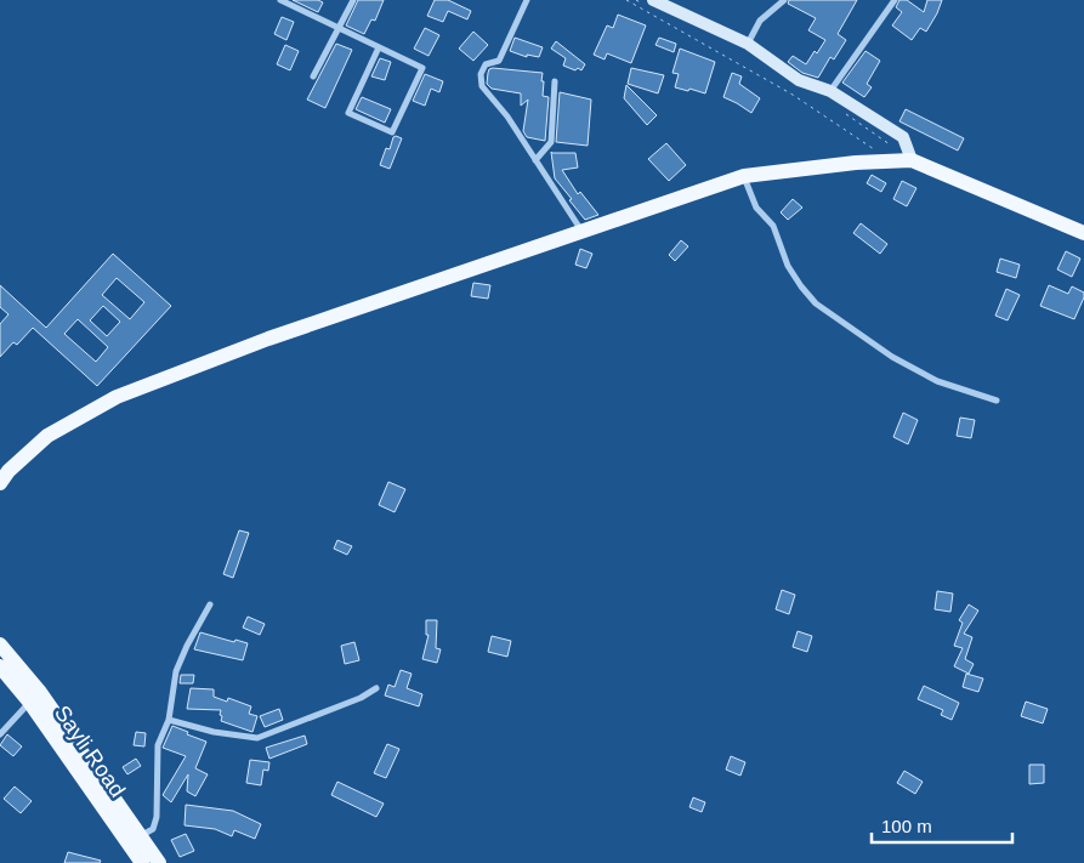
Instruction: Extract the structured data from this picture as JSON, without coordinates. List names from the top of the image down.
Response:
{
  "streets": {
    "main road": ["Sayli Road"]
  },
  "scale_bar": "100 m"
}
